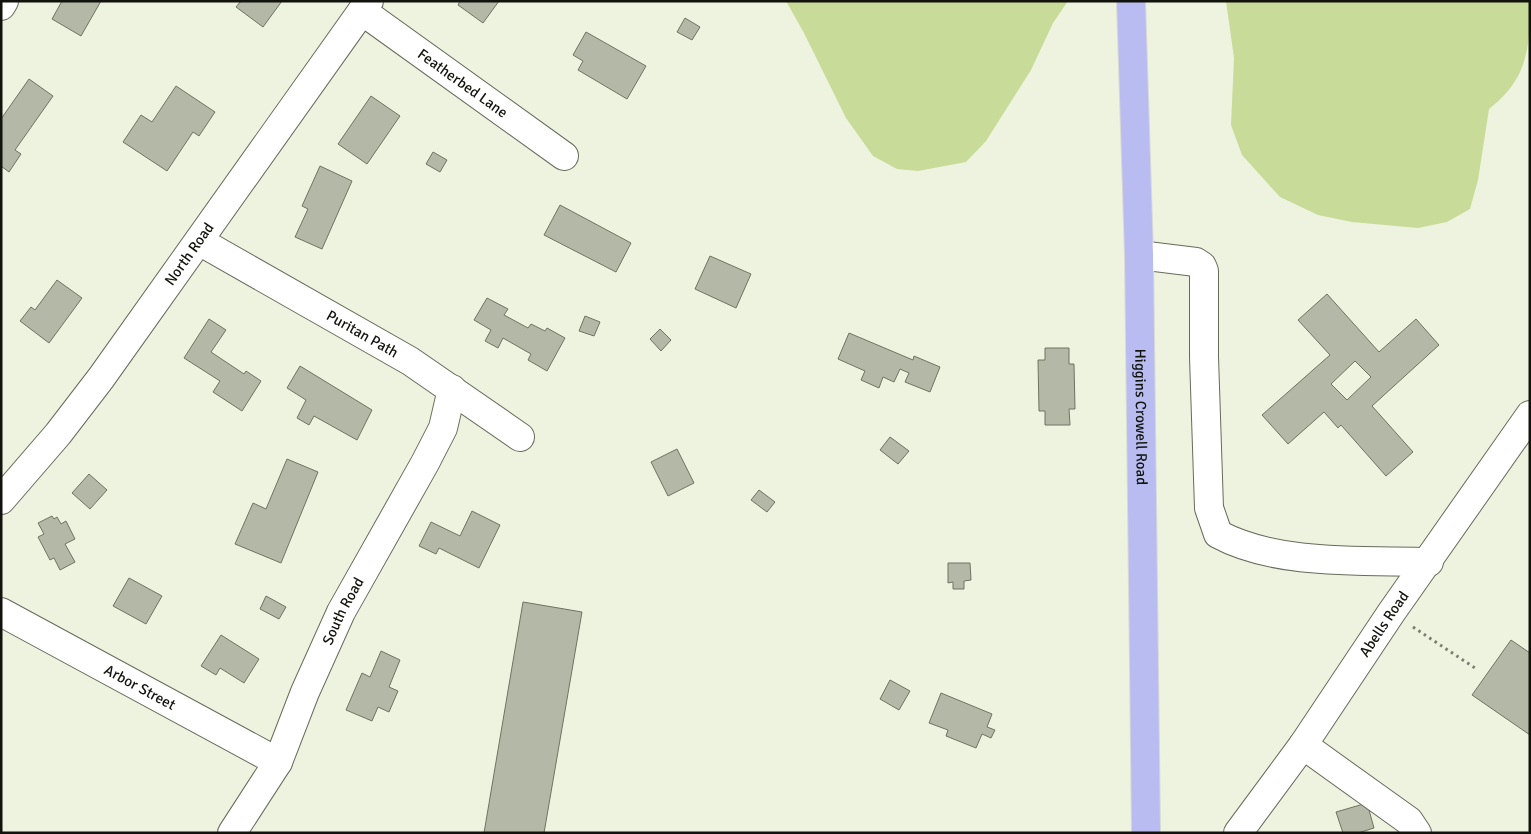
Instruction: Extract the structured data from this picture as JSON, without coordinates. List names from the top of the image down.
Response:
{
  "streets": {
    "main road": ["Higgins Crowell Road"],
    "street": [
      "Featherbed Lane",
      "North Road",
      "Puritan Path",
      "South Road",
      "Abells Road",
      "Arbor Street"
    ]
  },
  "crossings": [
    ["Featherbed Lane", "North Road"],
    ["North Road", "Puritan Path"],
    ["Puritan Path", "South Road"],
    ["South Road", "Arbor Street"]
  ]
}
